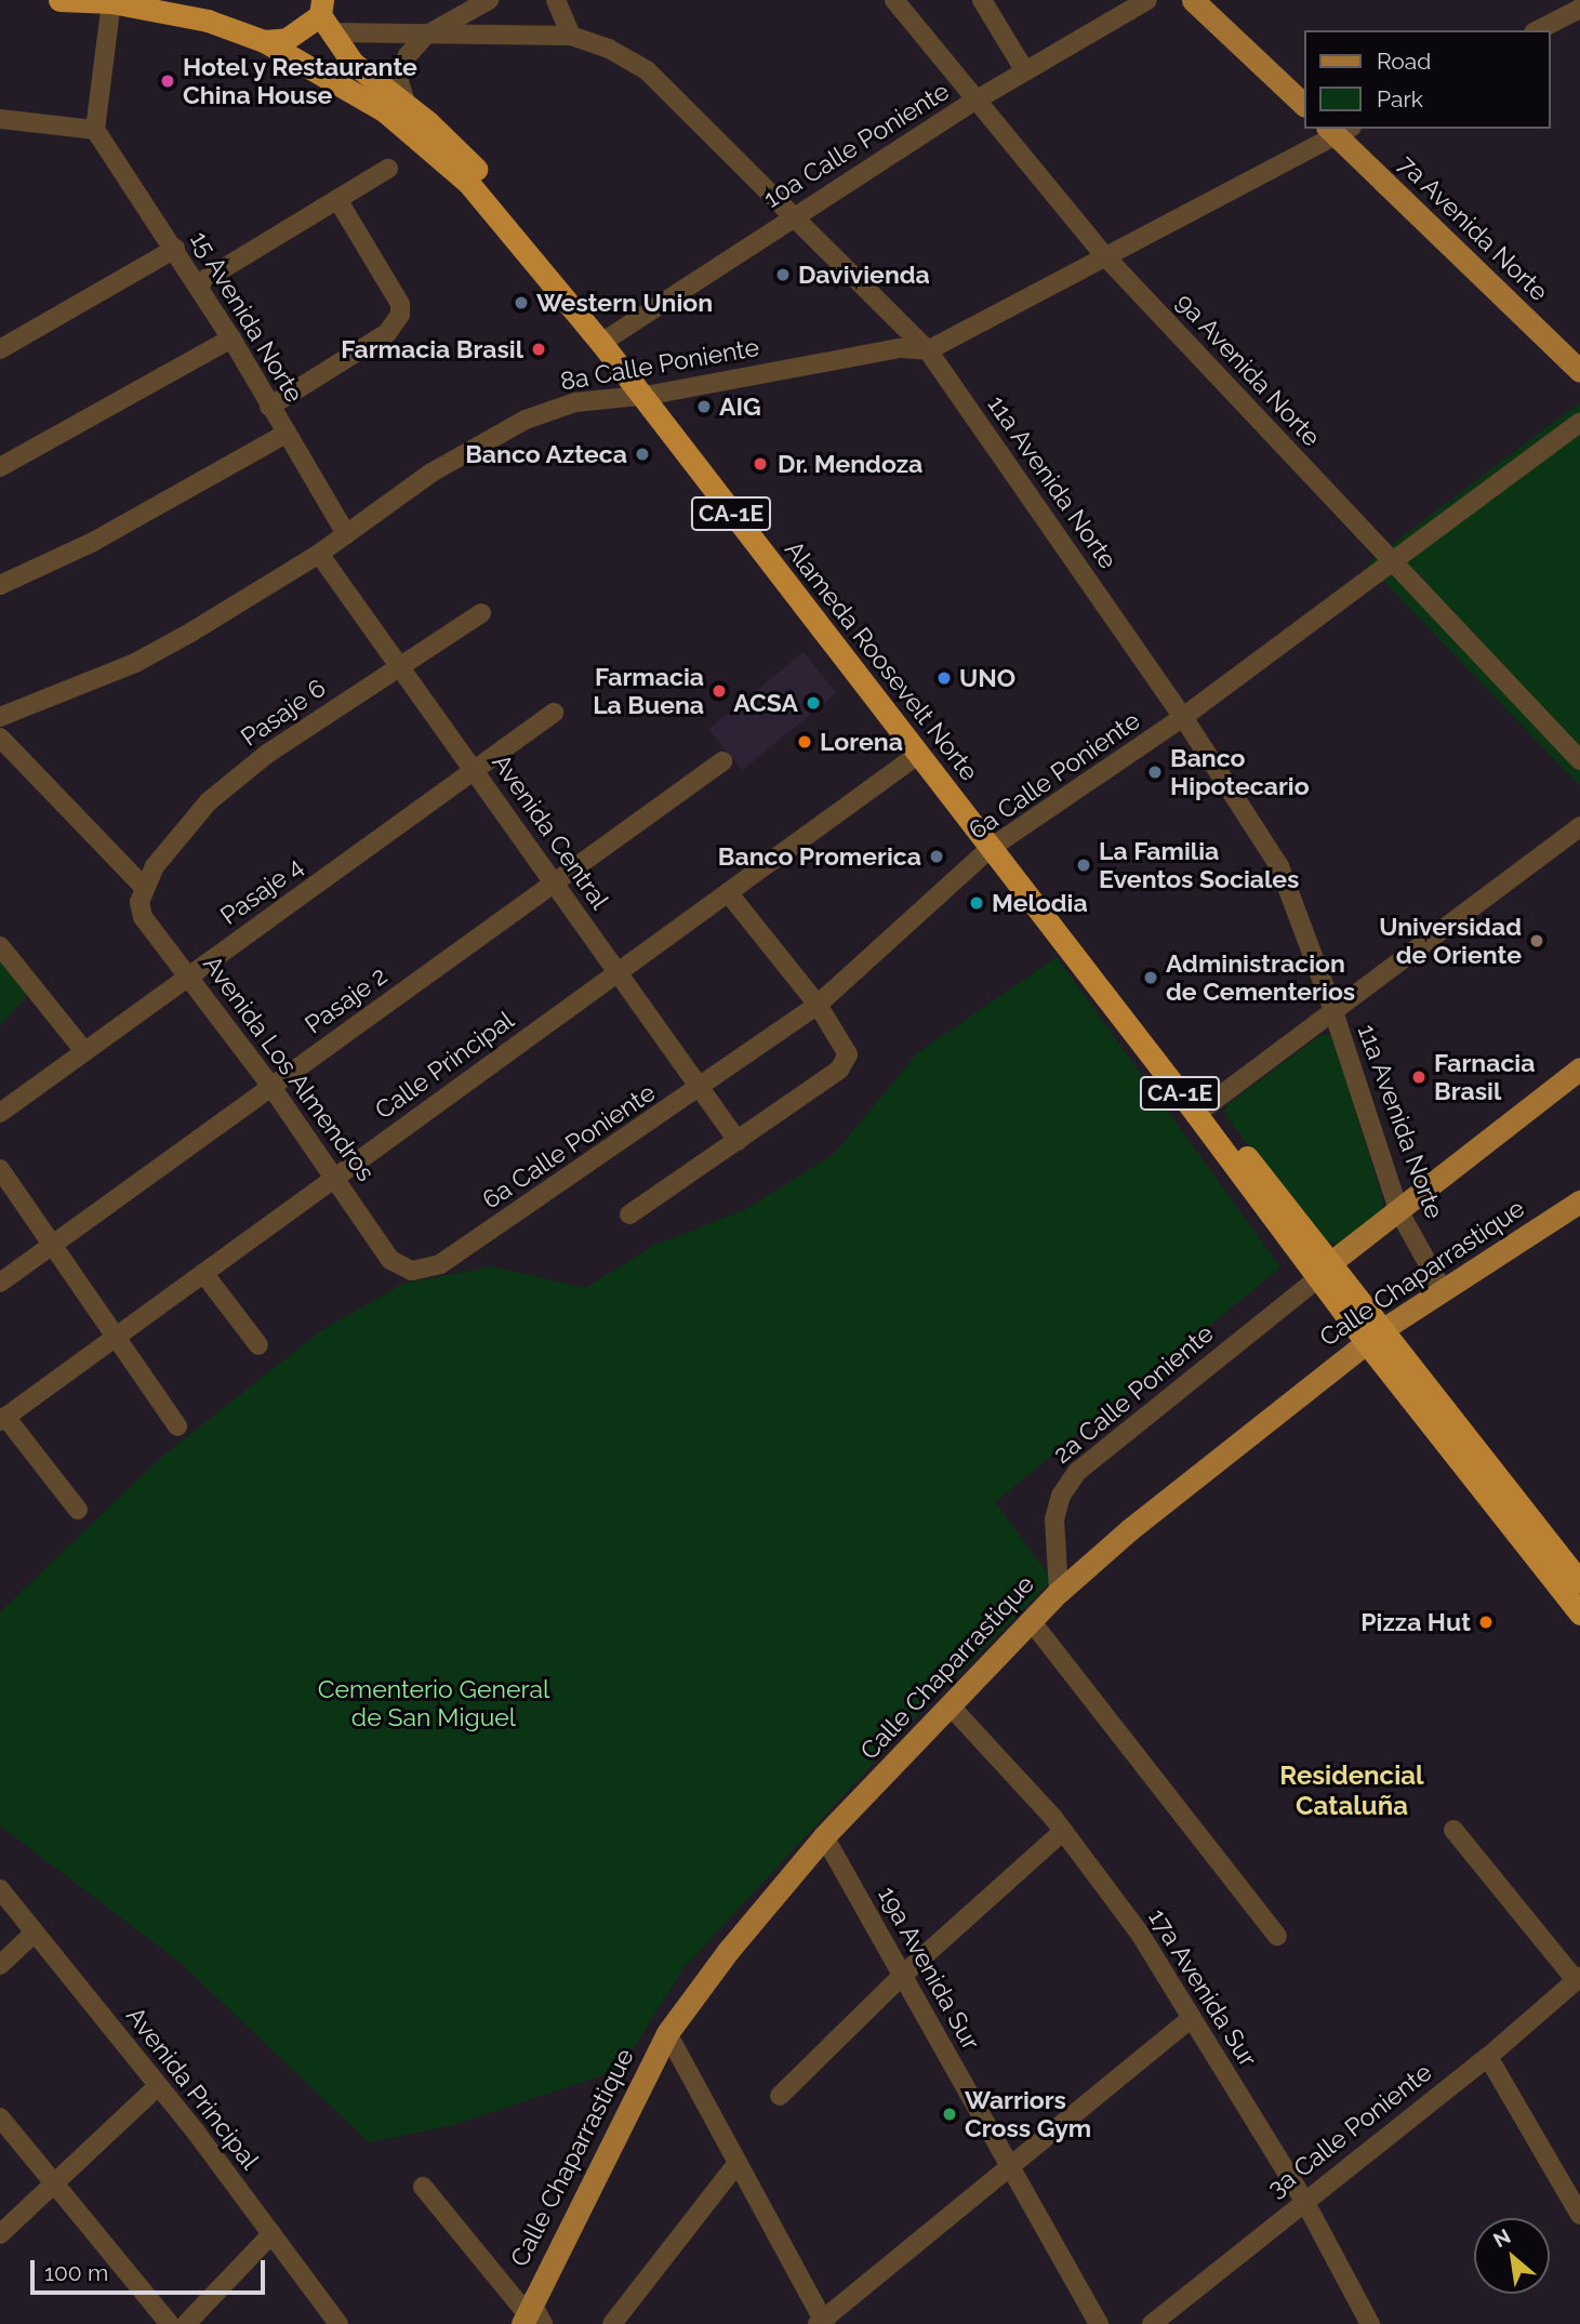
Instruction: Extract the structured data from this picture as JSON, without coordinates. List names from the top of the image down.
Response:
{
  "streets": {
    "highway": ["CA-1E", "Alameda Roosevelt Norte"],
    "main road": ["7a Avenida Norte", "Calle Chaparrastique", "2a Calle Poniente"],
    "street": [
      "10a Calle Poniente",
      "15 Avenida Norte",
      "8a Calle Poniente",
      "9a Avenida Norte",
      "11a Avenida Norte",
      "Pasaje 6",
      "6a Calle Poniente",
      "Avenida Central",
      "Pasaje 4",
      "Pasaje 2",
      "Calle Principal",
      "Avenida Los Almendros",
      "19a Avenida Sur",
      "17a Avenida Sur",
      "Avenida Principal",
      "3a Calle Poniente"
    ]
  },
  "crossings": [
    ["10a Calle Poniente", "9a Avenida Norte"],
    ["10a Calle Poniente", "11a Avenida Norte"],
    ["10a Calle Poniente", "Alameda Roosevelt Norte"],
    ["7a Avenida Norte", "8a Calle Poniente"],
    ["15 Avenida Norte", "8a Calle Poniente"],
    ["8a Calle Poniente", "9a Avenida Norte"],
    ["8a Calle Poniente", "11a Avenida Norte"],
    ["8a Calle Poniente", "Alameda Roosevelt Norte"],
    ["8a Calle Poniente", "Avenida Central"],
    ["9a Avenida Norte", "6a Calle Poniente"],
    ["11a Avenida Norte", "Alameda Roosevelt Norte"],
    ["11a Avenida Norte", "6a Calle Poniente"],
    ["11a Avenida Norte", "Calle Chaparrastique"],
    ["11a Avenida Norte", "2a Calle Poniente"],
    ["CA-1E", "Alameda Roosevelt Norte"],
    ["CA-1E", "Calle Chaparrastique"],
    ["Alameda Roosevelt Norte", "6a Calle Poniente"],
    ["Alameda Roosevelt Norte", "Calle Principal"],
    ["Alameda Roosevelt Norte", "Calle Chaparrastique"],
    ["Alameda Roosevelt Norte", "2a Calle Poniente"],
    ["Pasaje 6", "Avenida Central"],
    ["Pasaje 6", "Avenida Los Almendros"],
    ["6a Calle Poniente", "Avenida Central"],
    ["6a Calle Poniente", "Avenida Los Almendros"],
    ["Avenida Central", "Pasaje 4"],
    ["Avenida Central", "Pasaje 2"],
    ["Avenida Central", "Calle Principal"],
    ["Pasaje 4", "Avenida Los Almendros"],
    ["Pasaje 2", "Avenida Los Almendros"],
    ["Calle Principal", "Avenida Los Almendros"],
    ["Calle Chaparrastique", "2a Calle Poniente"],
    ["Calle Chaparrastique", "19a Avenida Sur"],
    ["Calle Chaparrastique", "17a Avenida Sur"],
    ["17a Avenida Sur", "3a Calle Poniente"]
  ],
  "districts": ["Residencial Cataluña"],
  "parks": ["Cementerio General de San Miguel"],
  "places": [
    "Hotel y Restaurante China House",
    "Davivienda",
    "Western Union",
    "Farmacia Brasil",
    "AIG",
    "Banco Azteca",
    "Dr. Mendoza",
    "UNO",
    "Farmacia La Buena",
    "ACSA",
    "Lorena",
    "Banco Hipotecario",
    "Banco Promerica",
    "La Familia Eventos Sociales",
    "Melodia",
    "Universidad de Oriente",
    "Administracion de Cementerios",
    "Farnacia Brasil",
    "Pizza Hut",
    "Warriors Cross Gym"
  ],
  "legend": ["Road", "Park"],
  "scale_bar": "100 m",
  "north": "top left"
}
